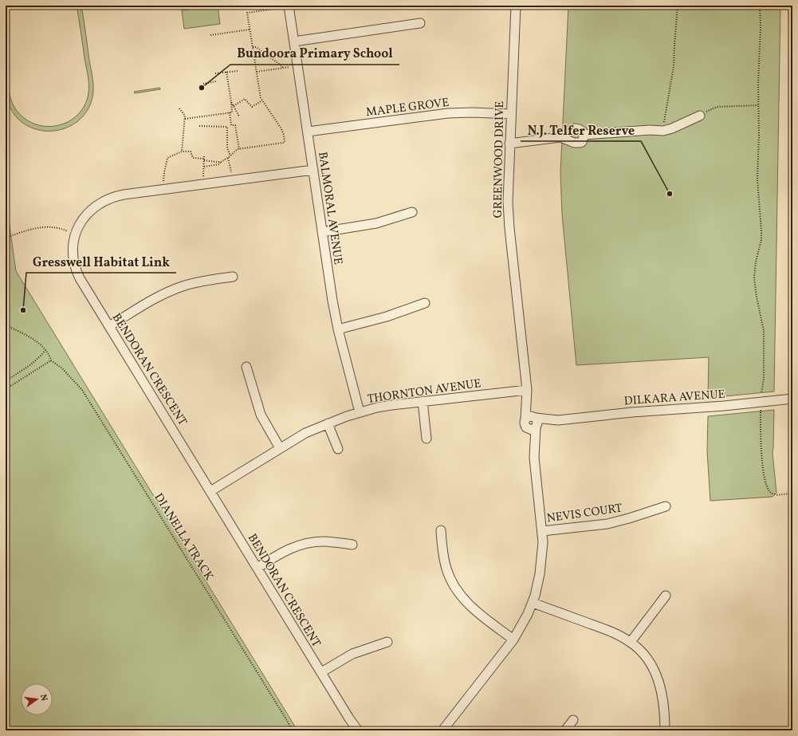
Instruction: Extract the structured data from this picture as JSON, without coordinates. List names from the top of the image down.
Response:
{
  "streets": {
    "street": [
      "MAPLE GROVE",
      "GREENWOOD DRIVE",
      "BALMORAL AVENUE",
      "BENDORAN CRESCENT",
      "THORNTON AVENUE",
      "DILKARA AVENUE",
      "NEVIS COURT"
    ],
    "path": ["DIANELLA TRACK"]
  },
  "crossings": [
    ["MAPLE GROVE", "GREENWOOD DRIVE"],
    ["MAPLE GROVE", "BALMORAL AVENUE"],
    ["GREENWOOD DRIVE", "THORNTON AVENUE"],
    ["GREENWOOD DRIVE", "DILKARA AVENUE"],
    ["GREENWOOD DRIVE", "NEVIS COURT"],
    ["BALMORAL AVENUE", "BENDORAN CRESCENT"],
    ["BALMORAL AVENUE", "THORNTON AVENUE"],
    ["BENDORAN CRESCENT", "THORNTON AVENUE"]
  ],
  "places": ["Bundoora Primary School", "N.J. Telfer Reserve", "Gresswell Habitat Link"],
  "north": "right"
}
